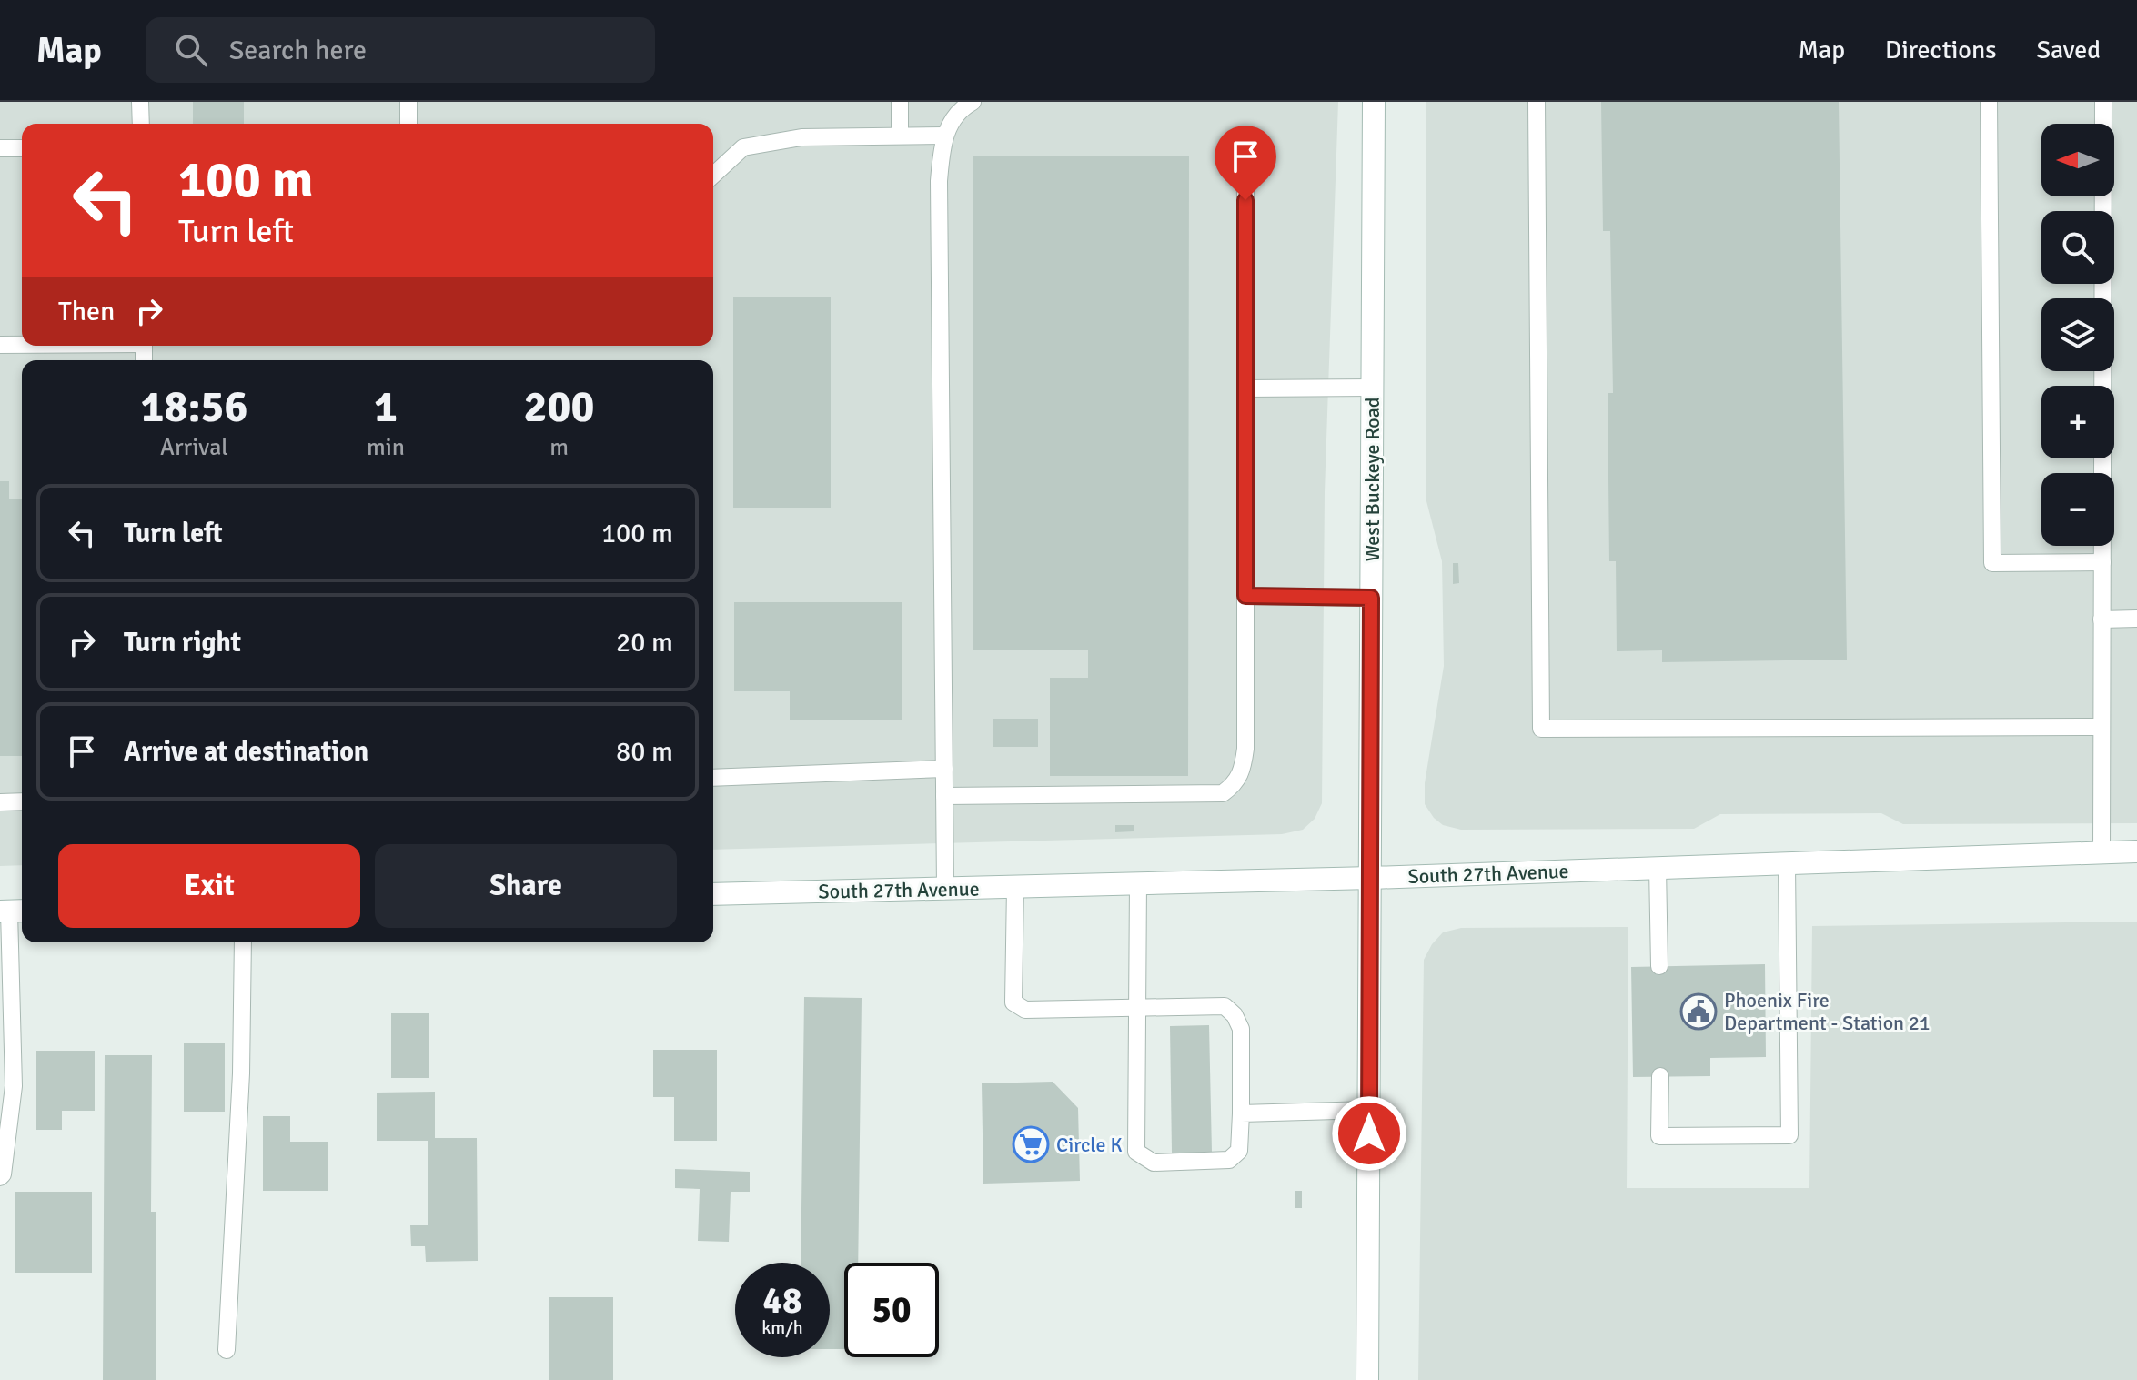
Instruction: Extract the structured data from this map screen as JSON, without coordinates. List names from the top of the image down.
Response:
{
  "streets": {
    "main road": ["West Buckeye Road", "South 27th Avenue"]
  },
  "crossings": [
    ["West Buckeye Road", "South 27th Avenue"]
  ],
  "places": {
    "public building": ["Phoenix Fire Department - Station 21"],
    "supermarket": ["Circle K"]
  },
  "north": "left",
  "page": {
    "header": "Map",
    "search": "Search here",
    "nav": ["Map", "Directions", "Saved"],
    "map_buttons": ["+", "−"],
    "turn": ["100 m", "Turn left"],
    "then": "Then",
    "eta": [
      "18:56",
      "Arrival",
      "1",
      "min",
      "200",
      "m"
    ],
    "list": [
      {
        "name": "Turn left",
        "value": "100 m"
      },
      {
        "name": "Turn right",
        "value": "20 m"
      },
      {
        "name": "Arrive at destination",
        "value": "80 m"
      }
    ],
    "buttons": ["Exit", "Share"],
    "speed": "48 km/h",
    "limit": "50"
  }
}
